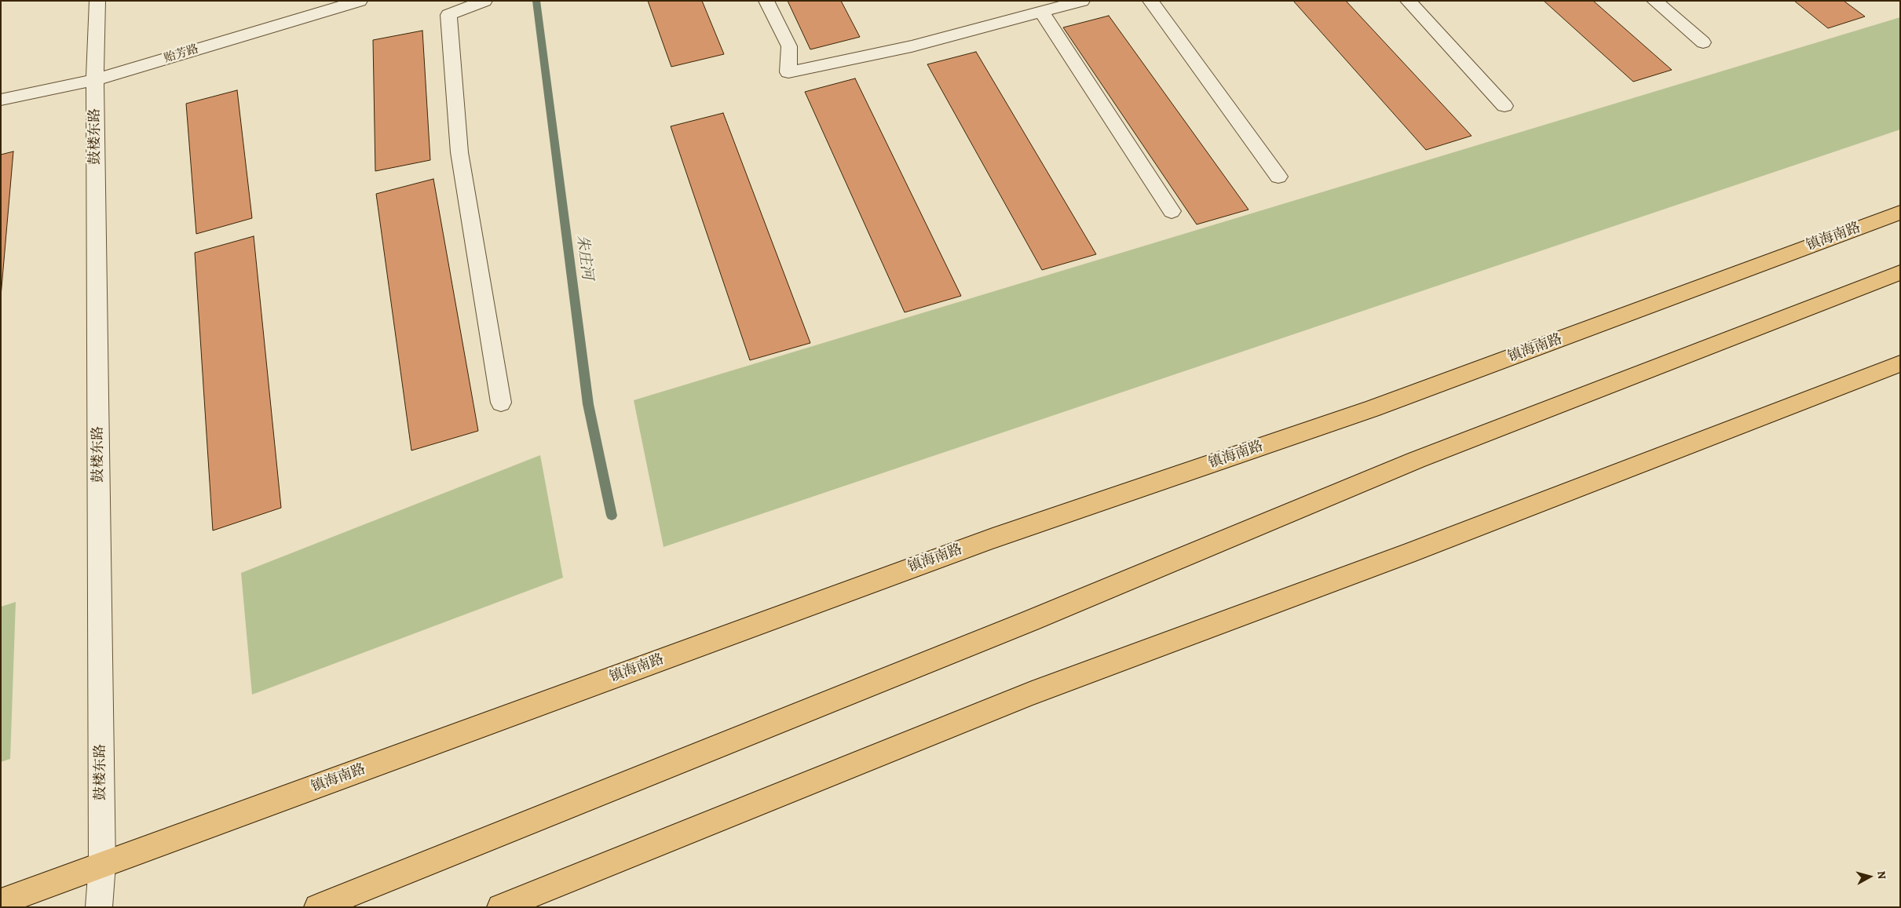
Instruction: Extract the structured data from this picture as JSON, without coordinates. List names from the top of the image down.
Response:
{
  "streets": {
    "highway": ["镇海南路"],
    "street": ["贻芳路", "鼓楼东路"]
  },
  "crossings": [
    ["贻芳路", "鼓楼东路"],
    ["鼓楼东路", "镇海南路"]
  ],
  "water": ["朱庄河"],
  "north": "right"
}
